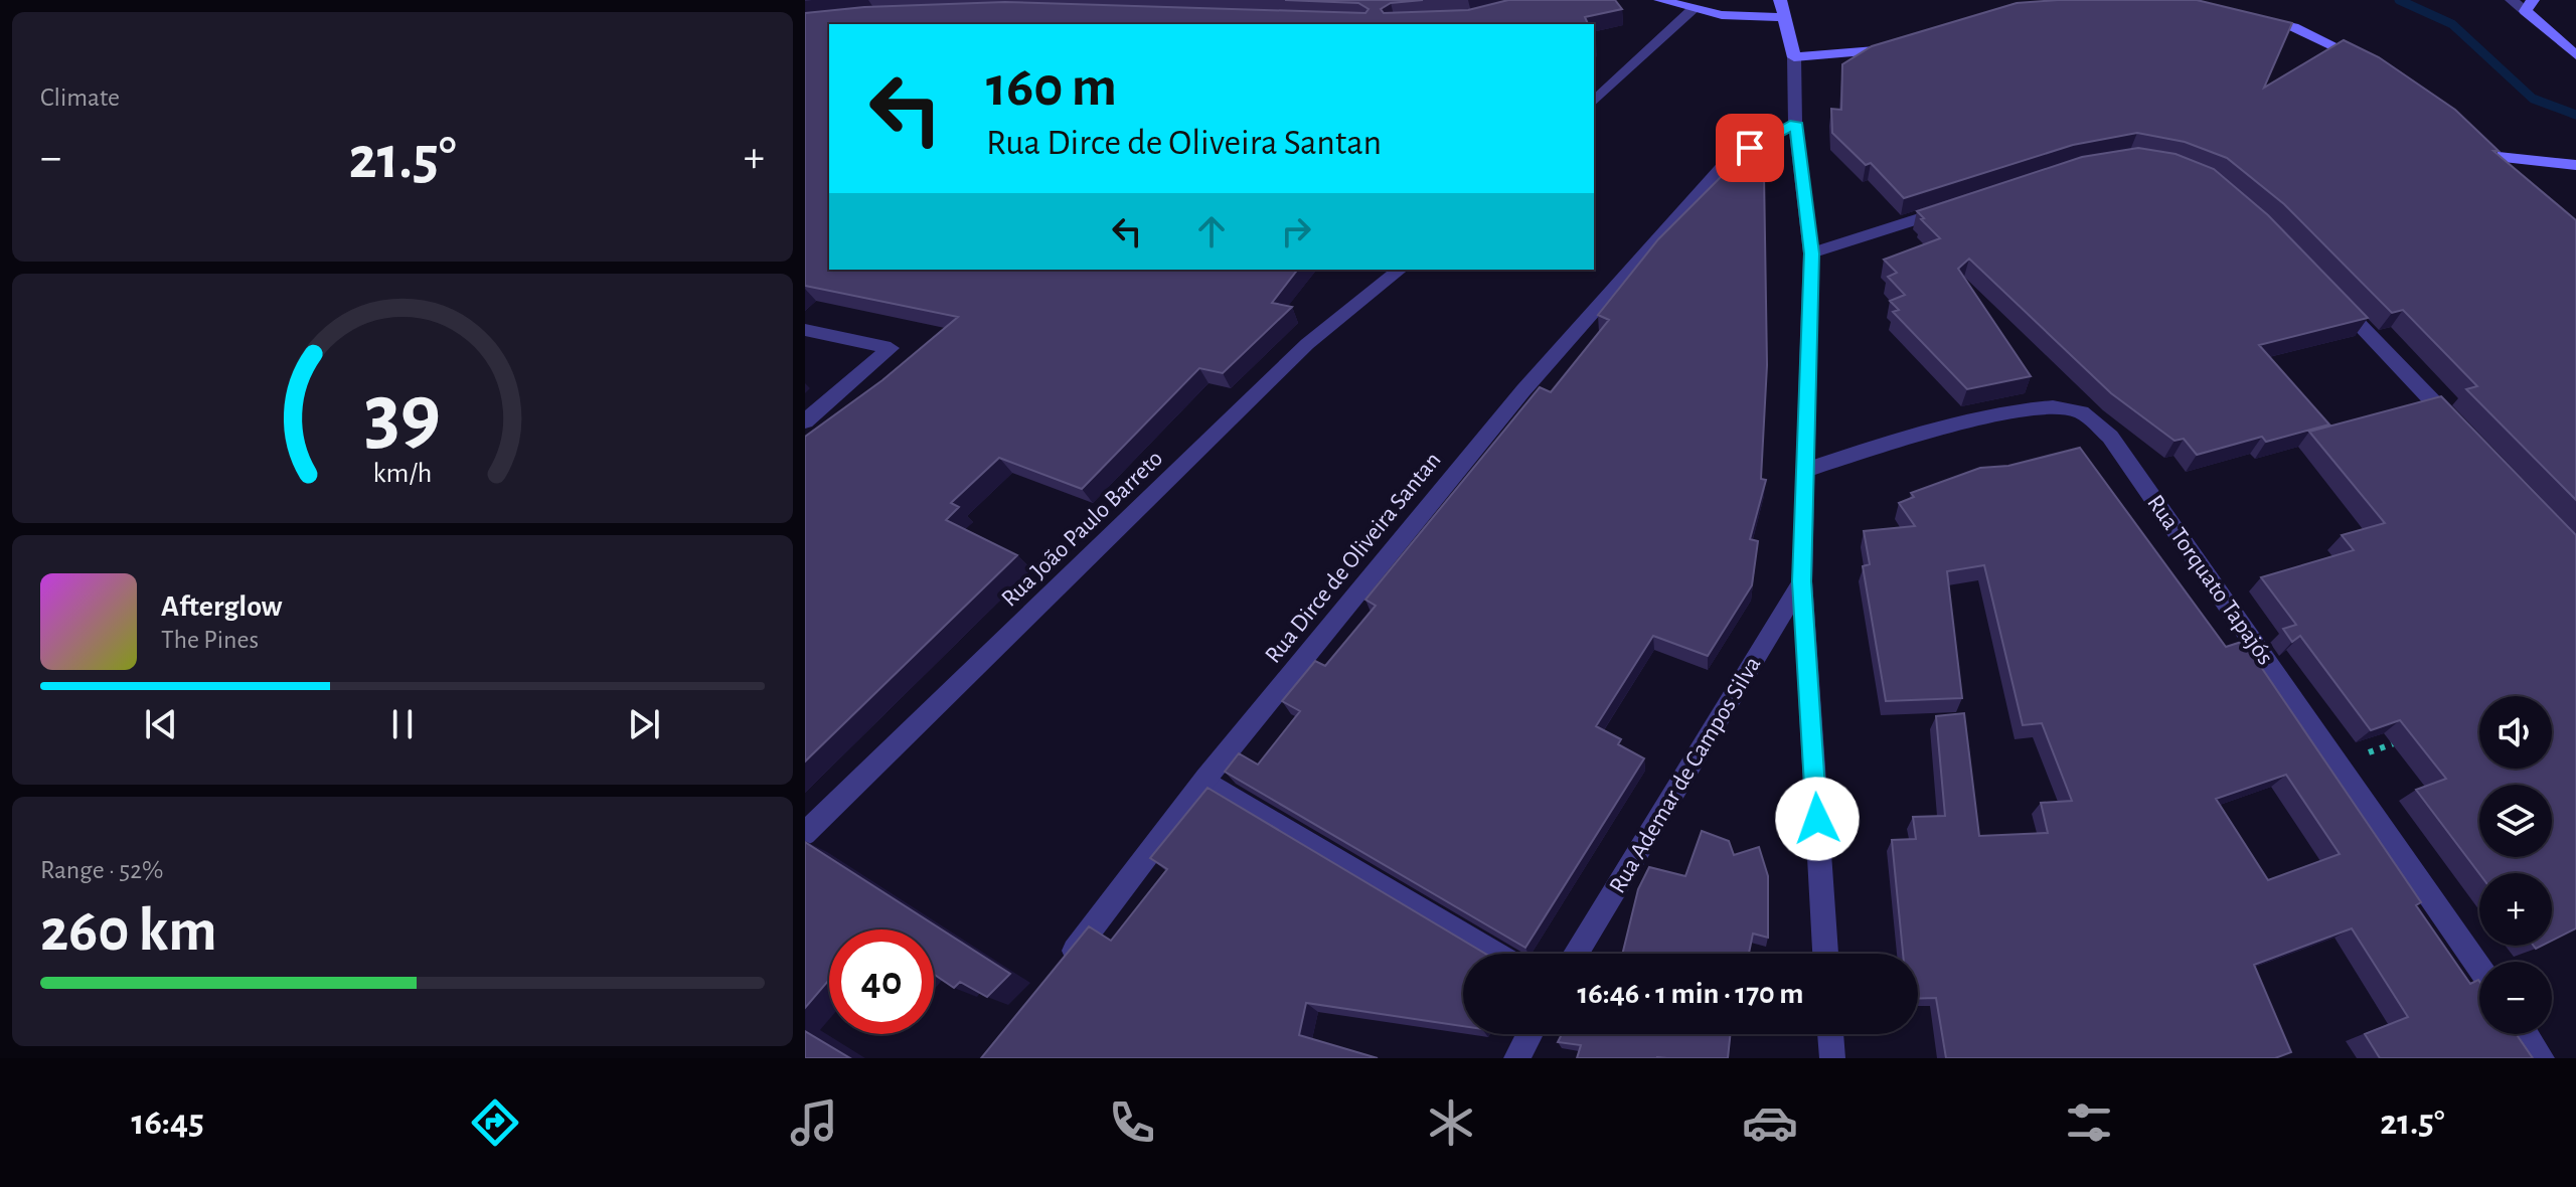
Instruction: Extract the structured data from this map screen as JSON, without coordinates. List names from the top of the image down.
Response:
{
  "streets": {
    "street": [
      "Rua João Paulo Barreto",
      "Rua Dirce de Oliveira Santan",
      "Rua Torquato Tapajós",
      "Rua Ademar de Campos Silva"
    ]
  },
  "page": {
    "tile": [
      "Climate",
      ["Range · 52%", "260 km"]
    ],
    "turn": ["160 m", "Rua Dirce de Oliveira Santan"],
    "heat": ["−", "21.5°", "+"],
    "song": ["Afterglow", "The Pines"],
    "map_buttons": ["+", "−"],
    "limit": "40",
    "trip": "16:46 · 1 min · 170 m",
    "tabs": ["16:45", "21.5°"],
    "gauge": ["39", "km/h"]
  }
}
